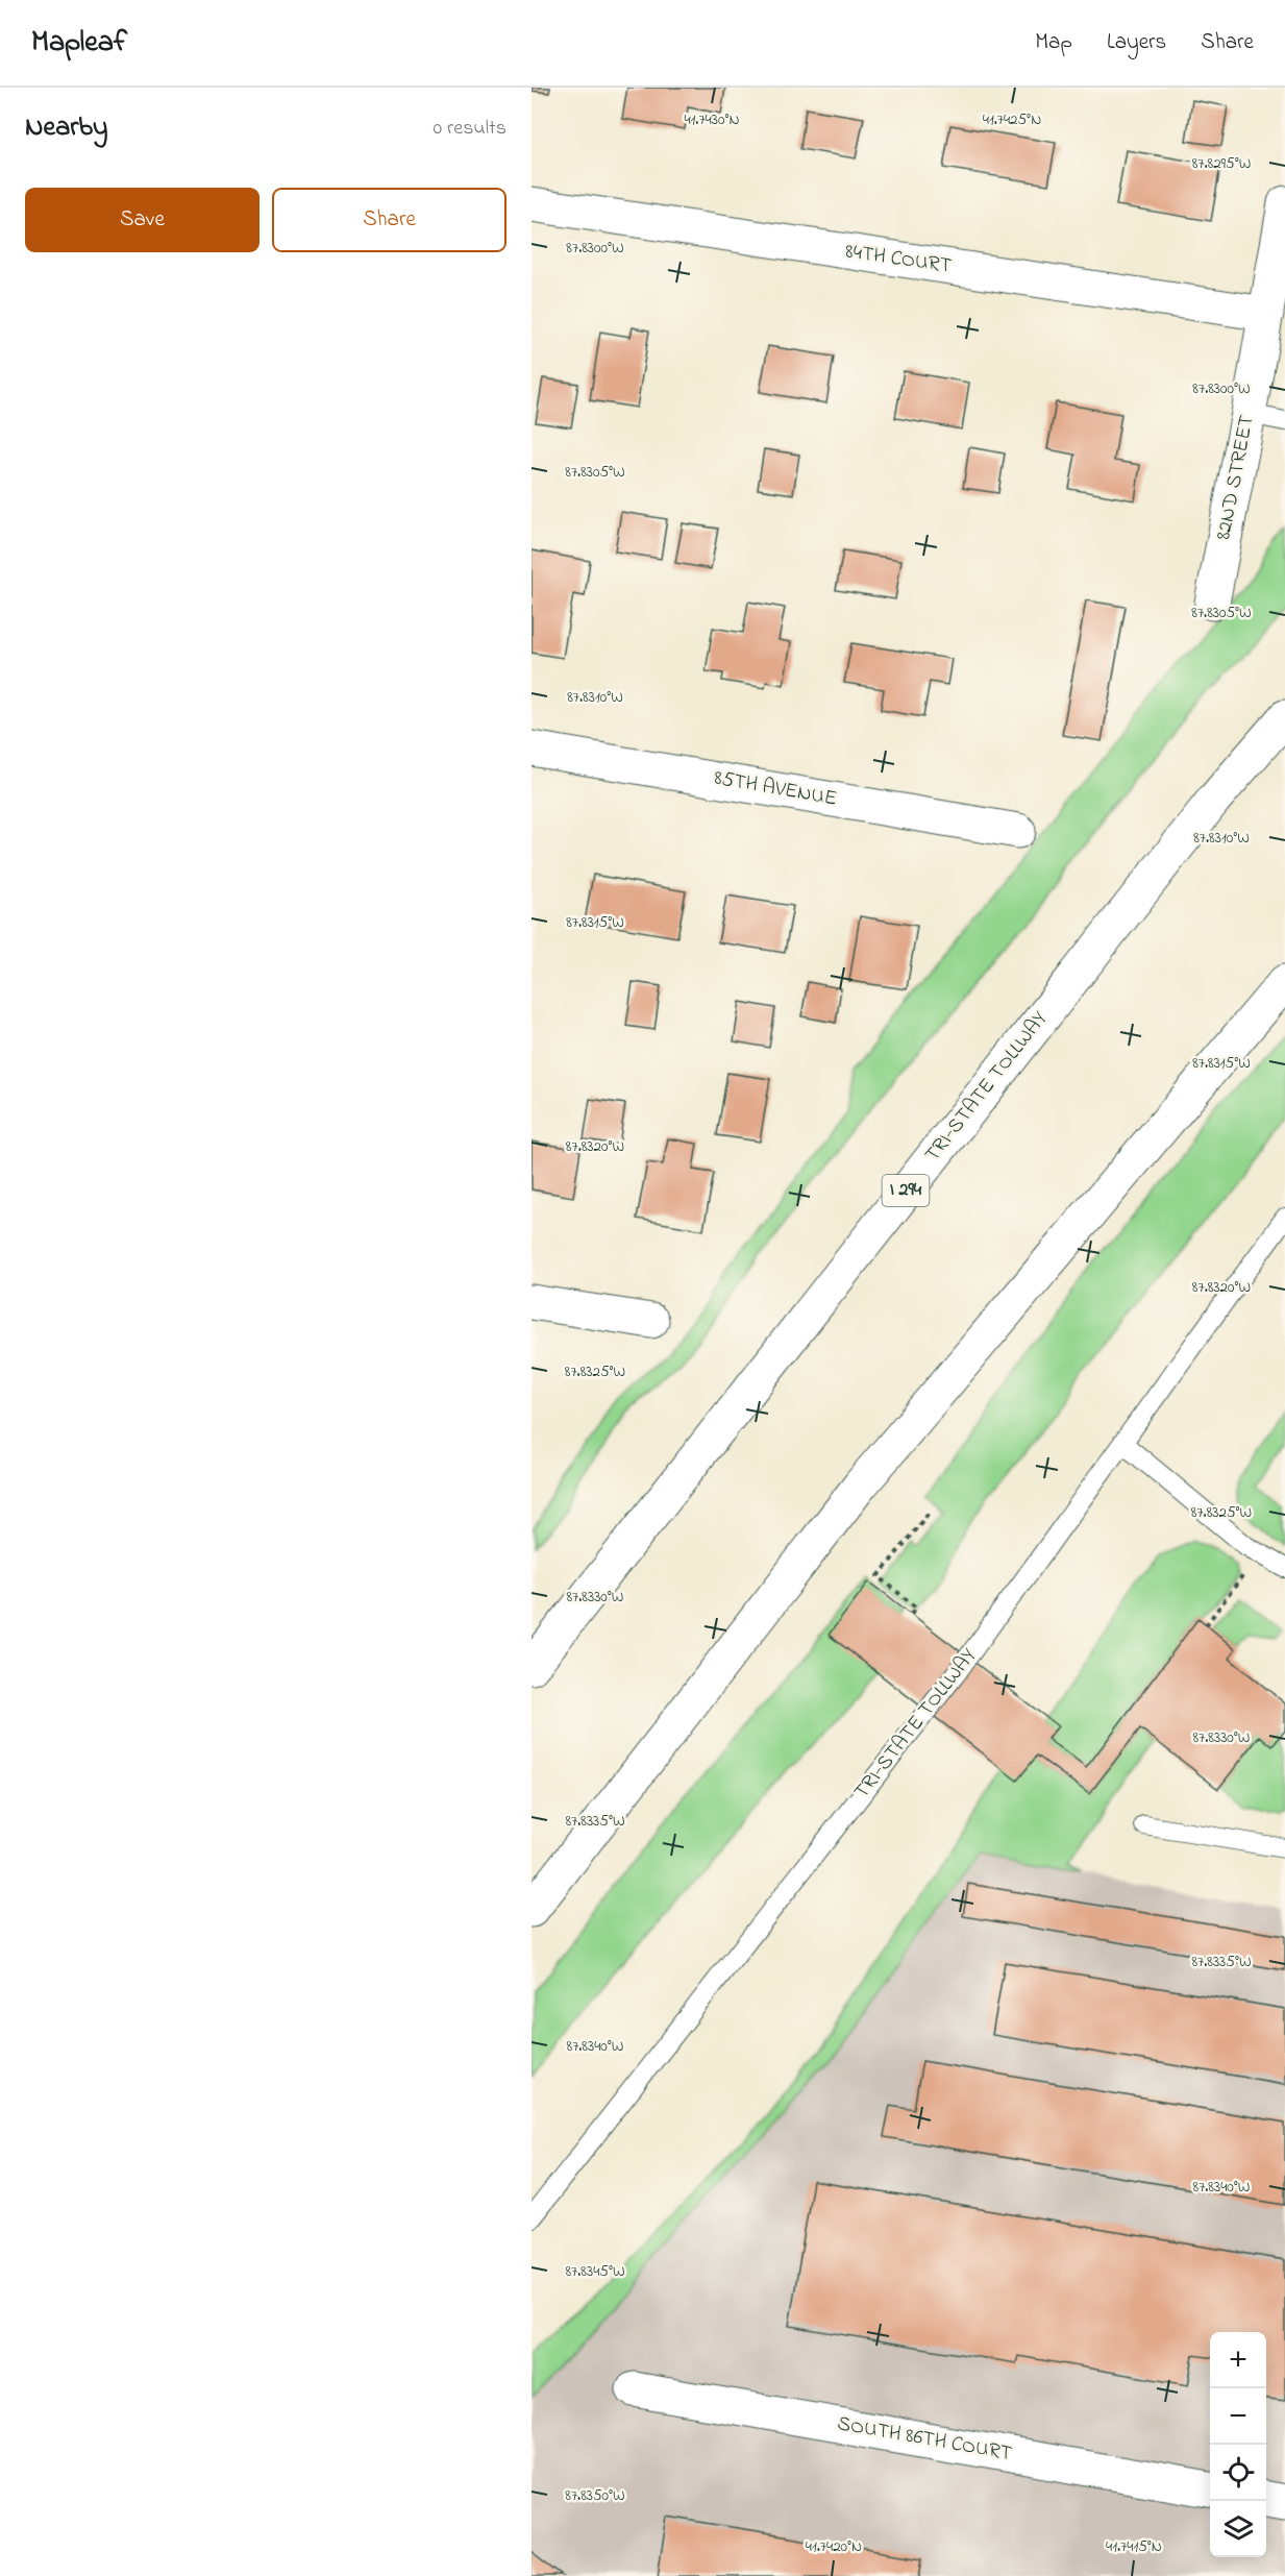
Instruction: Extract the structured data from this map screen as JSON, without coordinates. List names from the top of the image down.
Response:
{
  "streets": {
    "main road": [
      "84TH COURT",
      "82ND STREET",
      "85TH AVENUE",
      "TRI-STATE TOLLWAY",
      "I 294",
      "SOUTH 86TH COURT"
    ]
  },
  "crossings": [
    ["84TH COURT", "82ND STREET"]
  ],
  "page": {
    "header": "Mapleaf",
    "nav": ["Map", "Layers", "Share"],
    "heading": ["Nearby", "0 results"],
    "buttons": ["Save", "Share"],
    "map_buttons": ["+", "−"]
  },
  "coordinates": [
    "41.7430°N",
    "41.7425°N",
    "87.8295°W",
    "87.8300°W",
    "87.8305°W",
    "87.8310°W",
    "87.8315°W",
    "87.8320°W",
    "87.8325°W",
    "87.8330°W",
    "87.8335°W",
    "87.8340°W",
    "87.8345°W",
    "87.8350°W",
    "41.7420°N",
    "41.7415°N"
  ]
}
